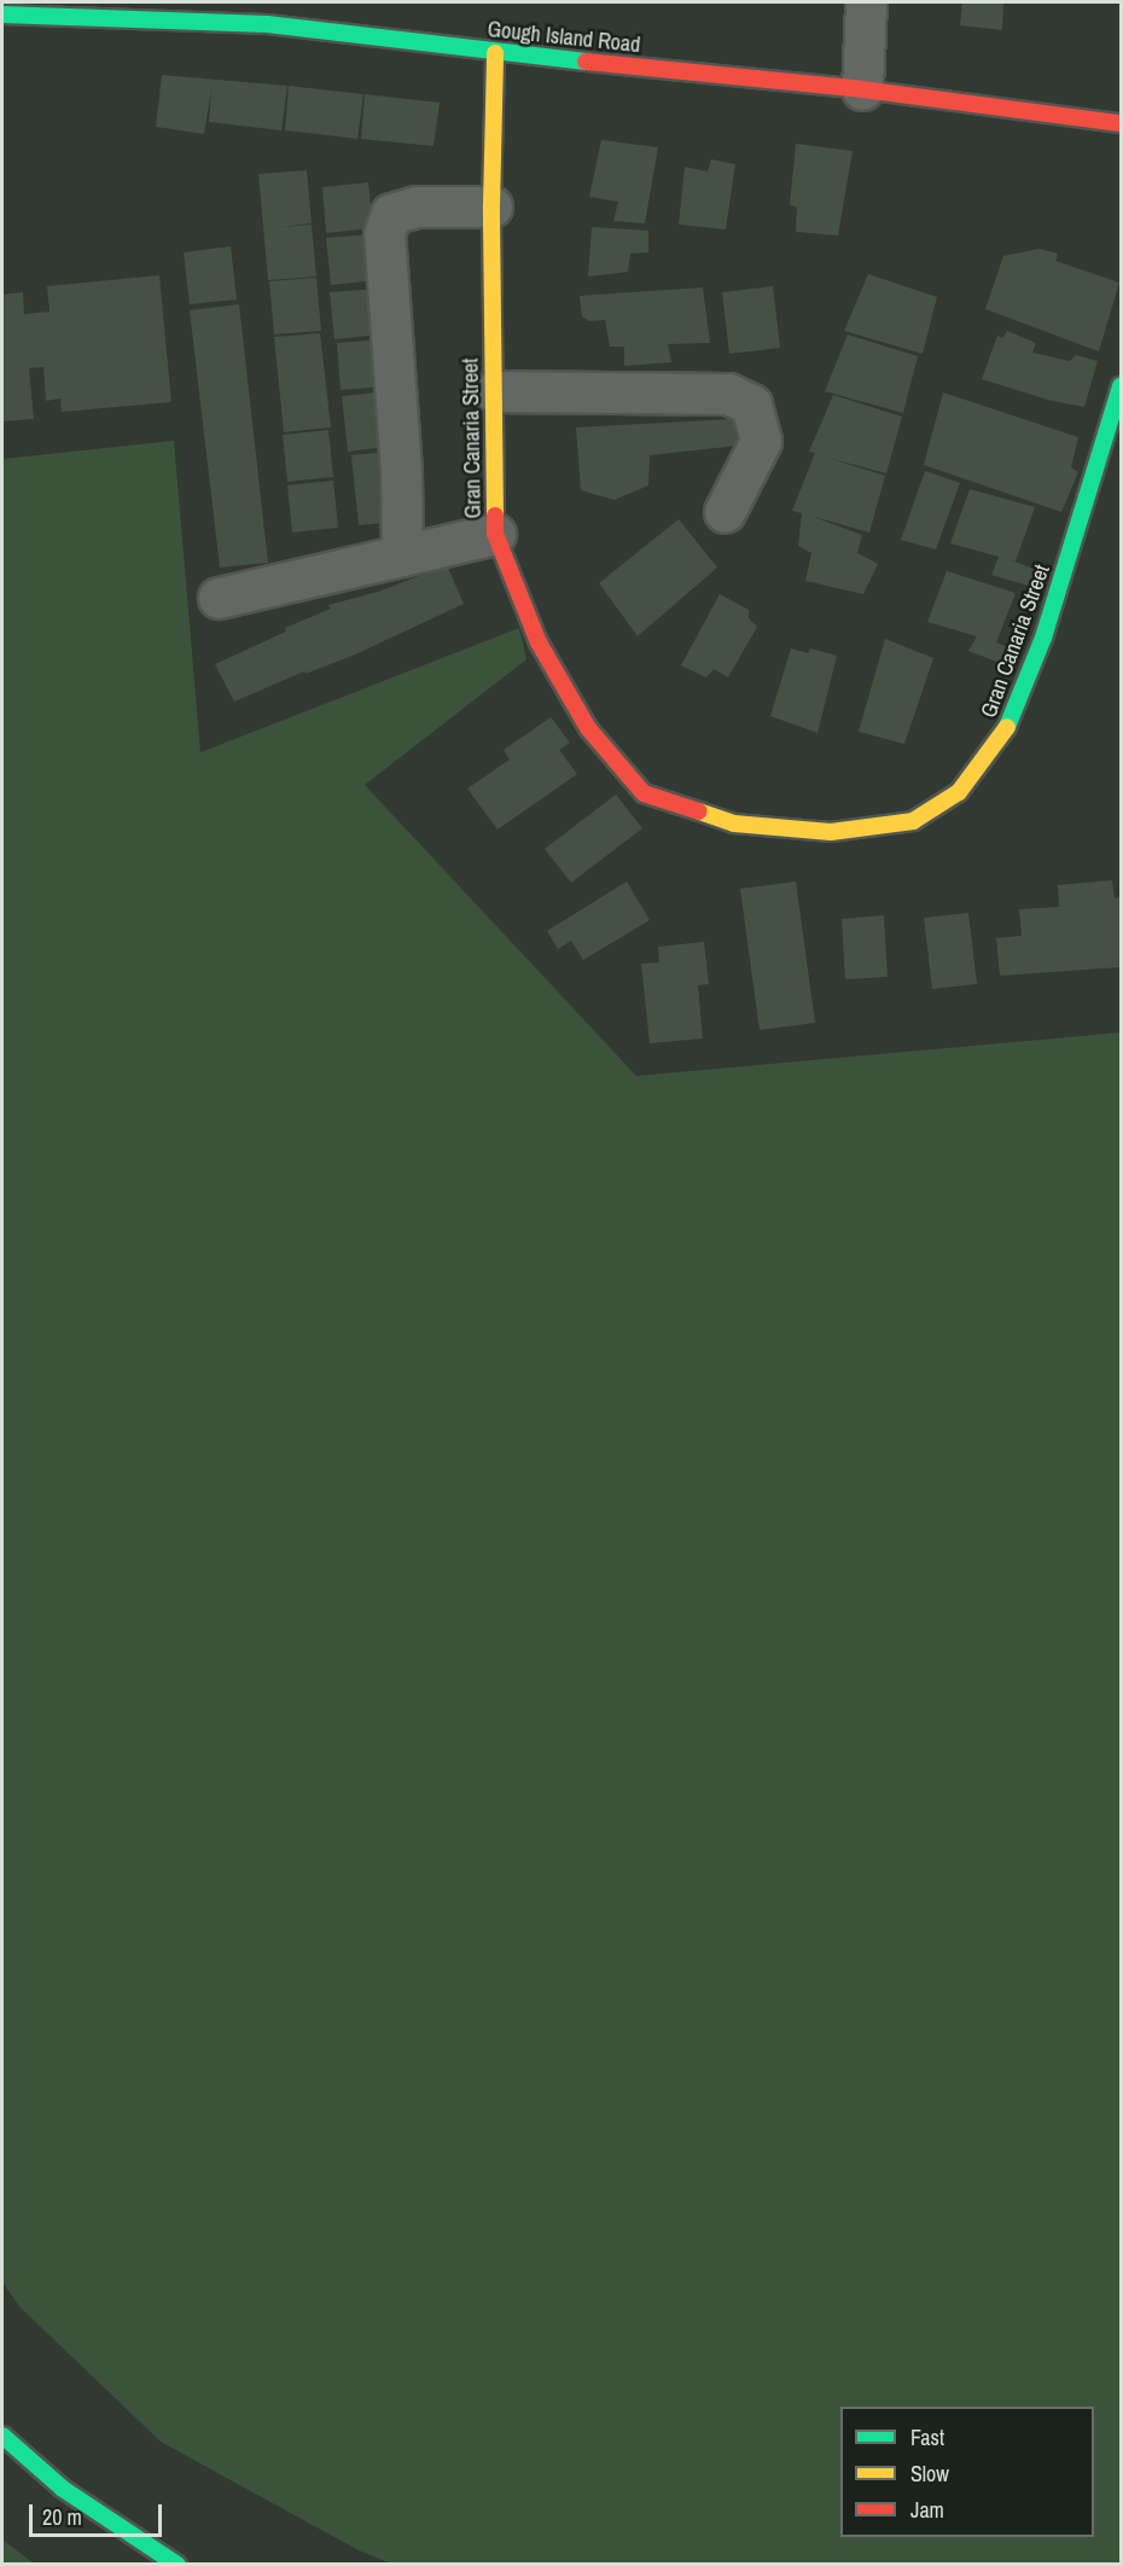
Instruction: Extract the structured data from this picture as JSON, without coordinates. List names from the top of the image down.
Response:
{
  "streets": {
    "street": ["Gough Island Road", "Gran Canaria Street"]
  },
  "crossings": [
    ["Gough Island Road", "Gran Canaria Street"]
  ],
  "legend": ["Fast", "Slow", "Jam"],
  "scale_bar": "20 m"
}
